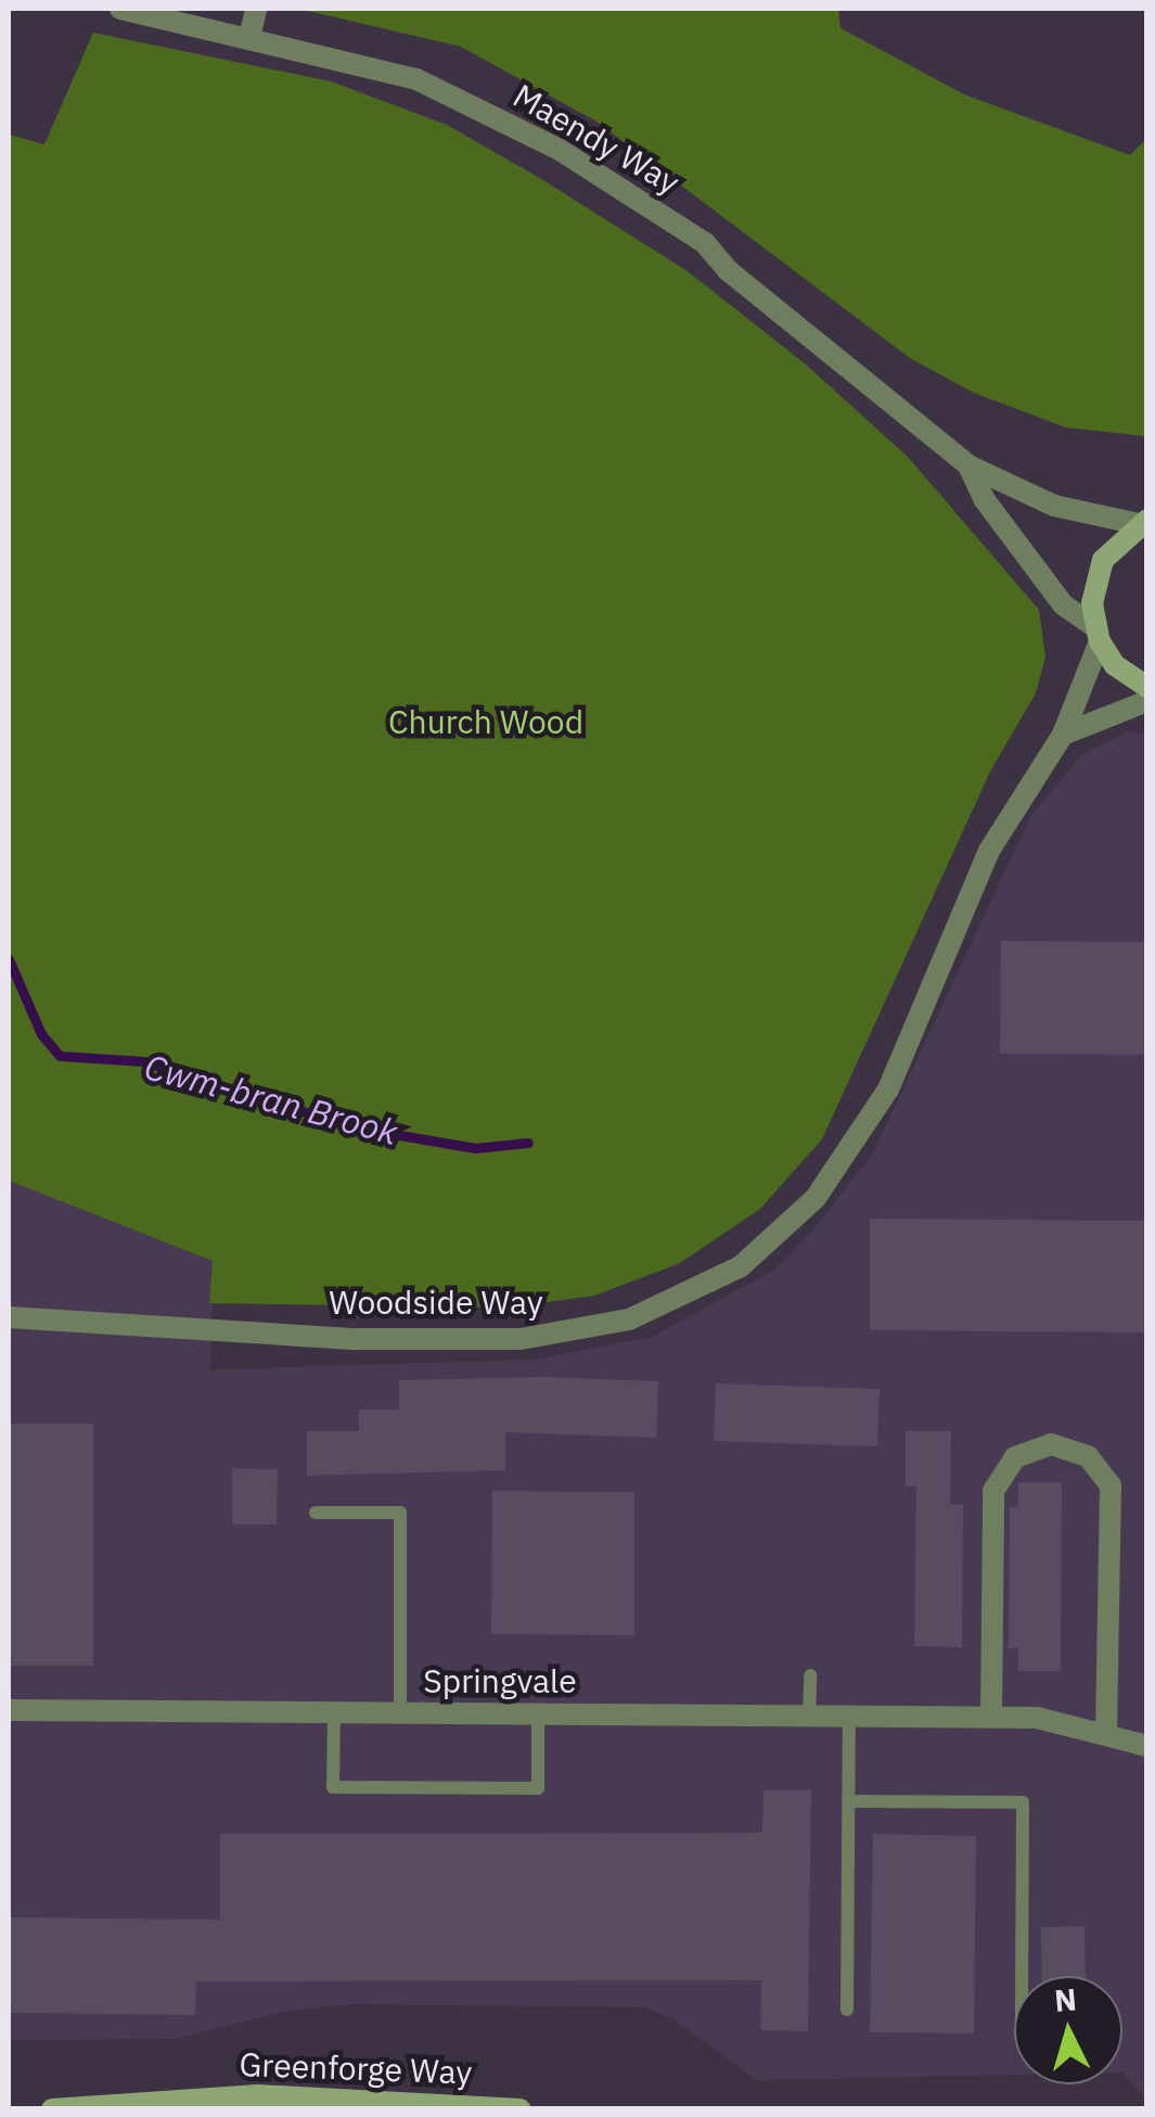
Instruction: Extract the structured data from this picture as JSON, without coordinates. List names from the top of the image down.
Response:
{
  "streets": {
    "street": [
      "Maendy Way",
      "Woodside Way",
      "Springvale",
      "Greenforge Way"
    ]
  },
  "crossings": [
    ["Maendy Way", "Woodside Way"]
  ],
  "water": ["Cwm-bran Brook"],
  "parks": ["Church Wood"],
  "north": "top"
}
